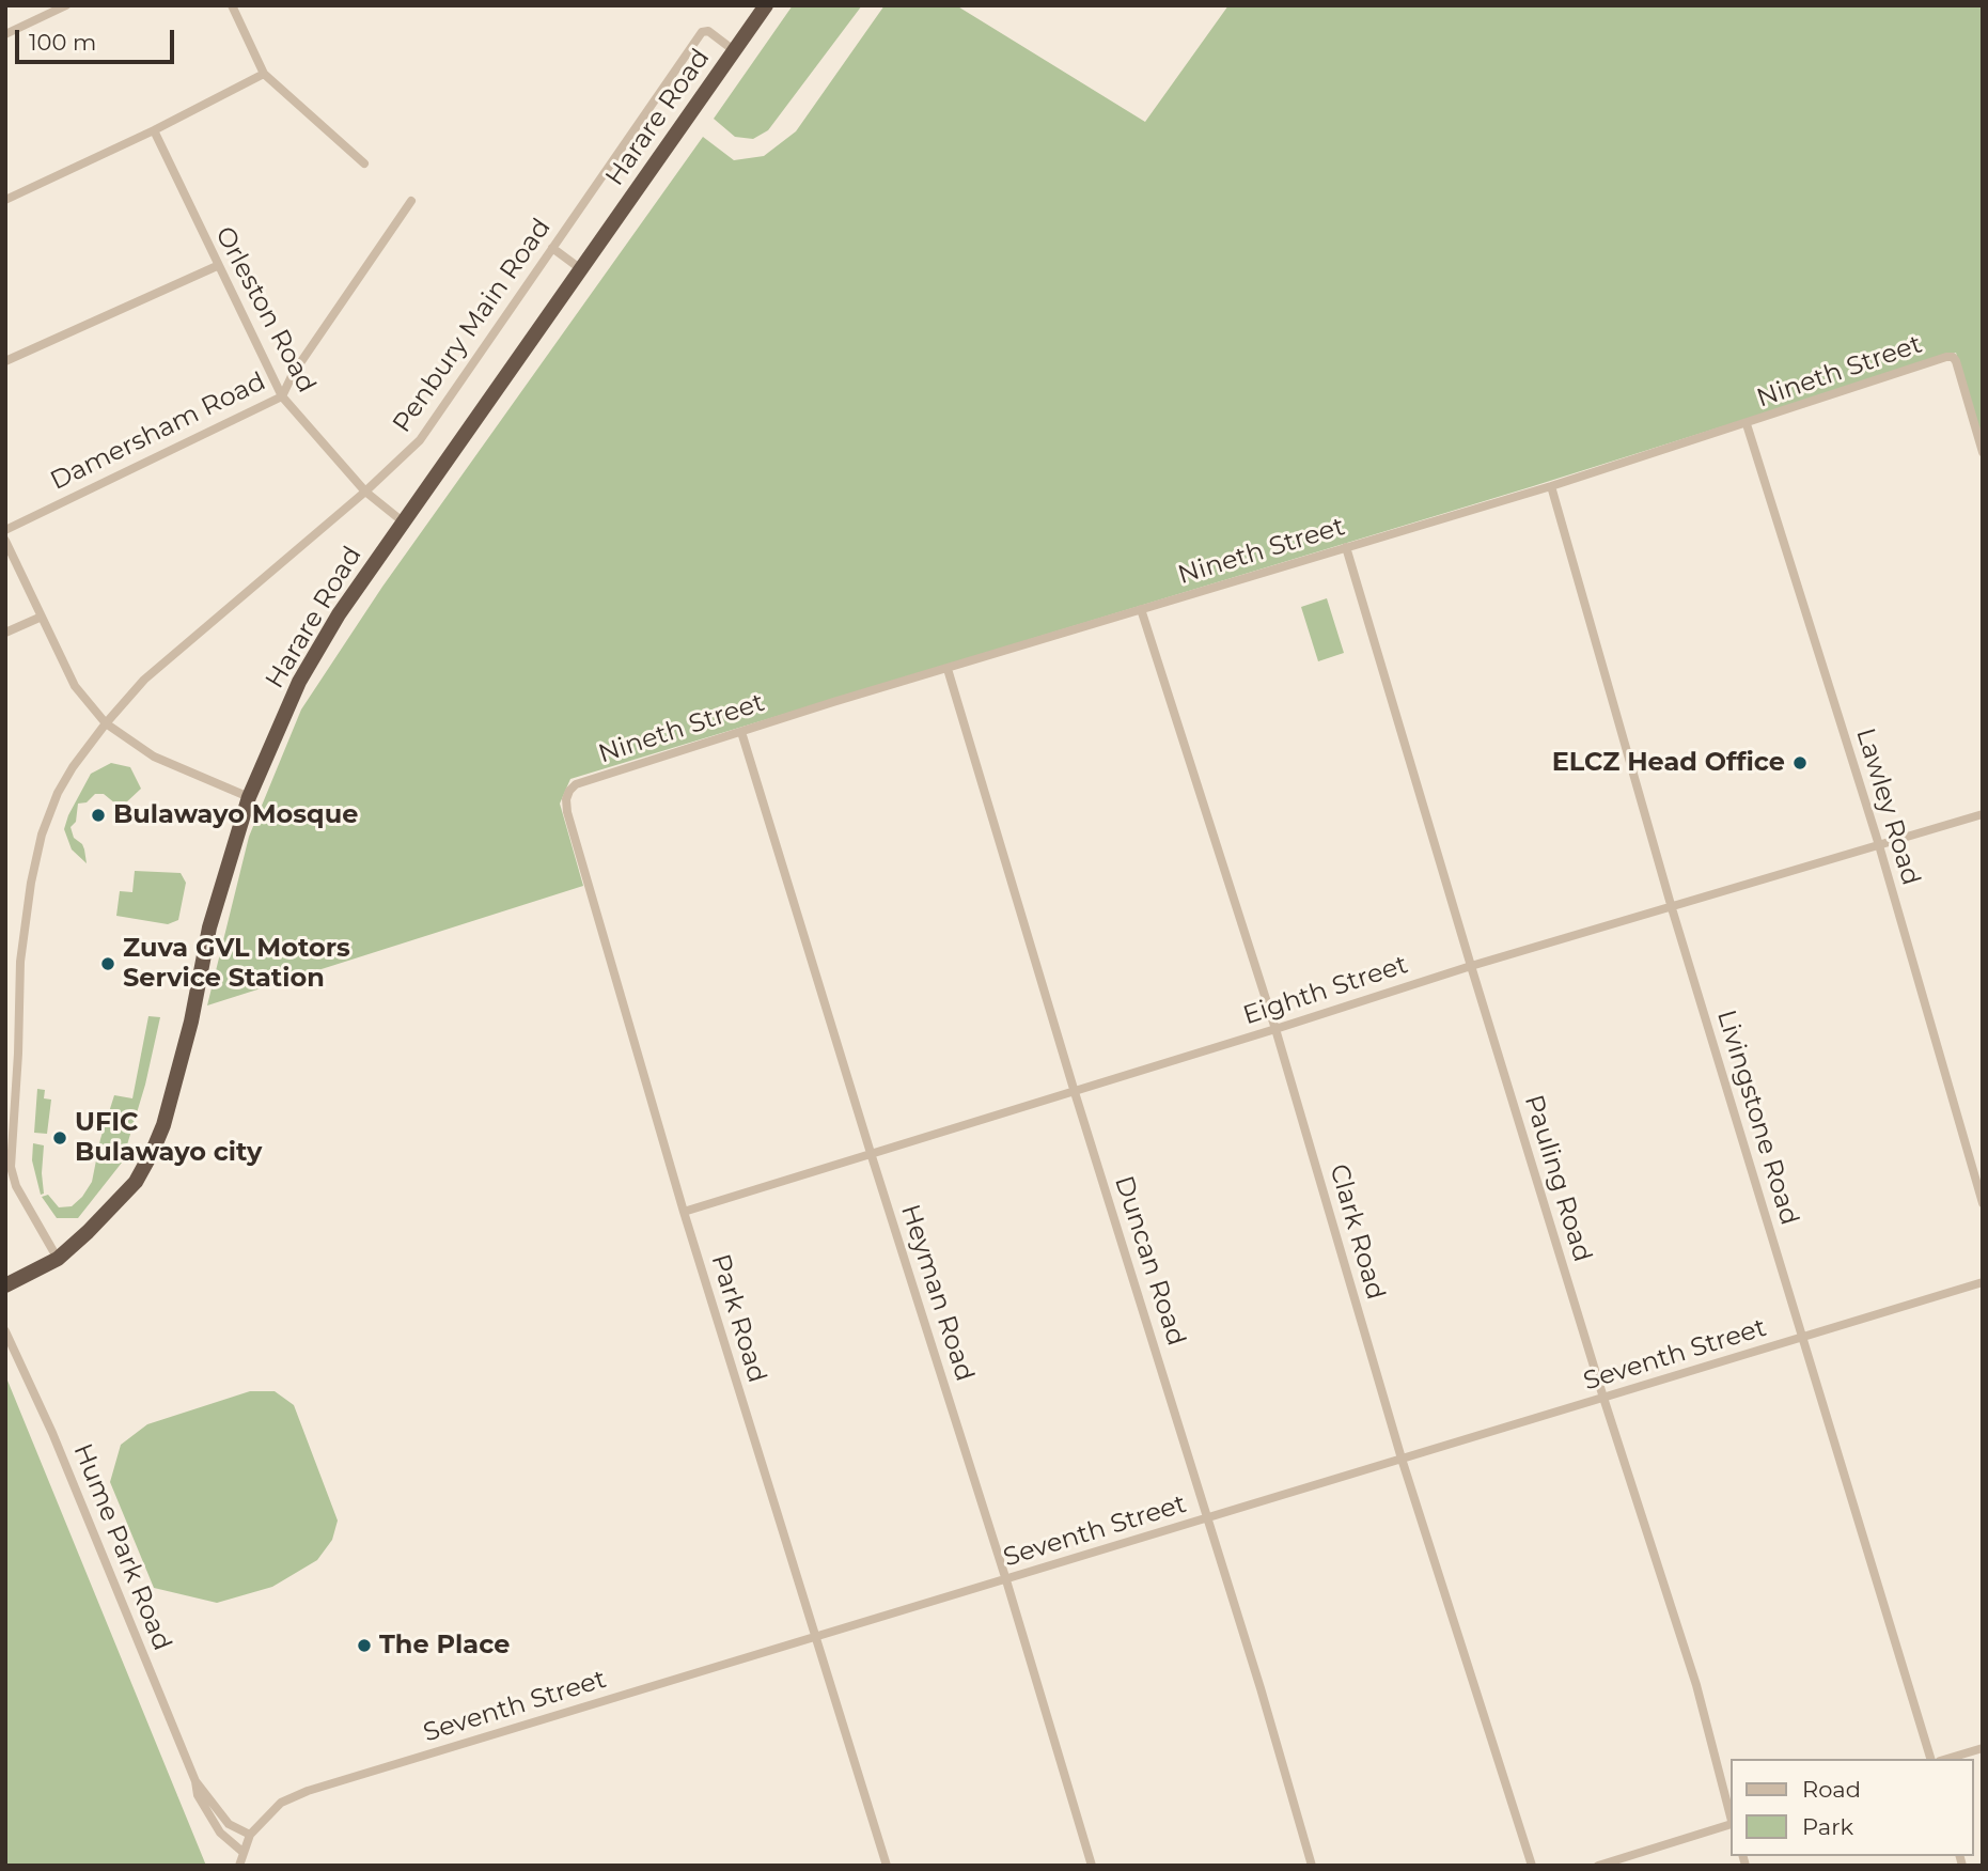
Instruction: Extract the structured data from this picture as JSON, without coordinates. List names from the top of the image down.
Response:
{
  "streets": {
    "highway": ["Harare Road"],
    "street": [
      "Orleston Road",
      "Penbury Main Road",
      "Nineth Street",
      "Damersham Road",
      "Lawley Road",
      "Eighth Street",
      "Livingstone Road",
      "Pauling Road",
      "Clark Road",
      "Duncan Road",
      "Heyman Road",
      "Park Road",
      "Seventh Street",
      "Hume Park Road"
    ]
  },
  "crossings": [
    ["Harare Road", "Orleston Road"],
    ["Harare Road", "Penbury Main Road"],
    ["Orleston Road", "Penbury Main Road"],
    ["Orleston Road", "Damersham Road"],
    ["Nineth Street", "Lawley Road"],
    ["Nineth Street", "Livingstone Road"],
    ["Nineth Street", "Pauling Road"],
    ["Nineth Street", "Clark Road"],
    ["Nineth Street", "Duncan Road"],
    ["Nineth Street", "Heyman Road"],
    ["Nineth Street", "Park Road"],
    ["Lawley Road", "Eighth Street"],
    ["Eighth Street", "Livingstone Road"],
    ["Eighth Street", "Pauling Road"],
    ["Eighth Street", "Clark Road"],
    ["Eighth Street", "Duncan Road"],
    ["Eighth Street", "Heyman Road"],
    ["Eighth Street", "Park Road"],
    ["Livingstone Road", "Seventh Street"],
    ["Pauling Road", "Seventh Street"],
    ["Clark Road", "Seventh Street"],
    ["Duncan Road", "Seventh Street"],
    ["Heyman Road", "Seventh Street"],
    ["Park Road", "Seventh Street"],
    ["Seventh Street", "Hume Park Road"]
  ],
  "places": [
    "ELCZ Head Office",
    "Bulawayo Mosque",
    "Zuva GVL Motors Service Station",
    "UFIC Bulawayo city",
    "The Place"
  ],
  "legend": ["Road", "Park"],
  "scale_bar": "100 m"
}
